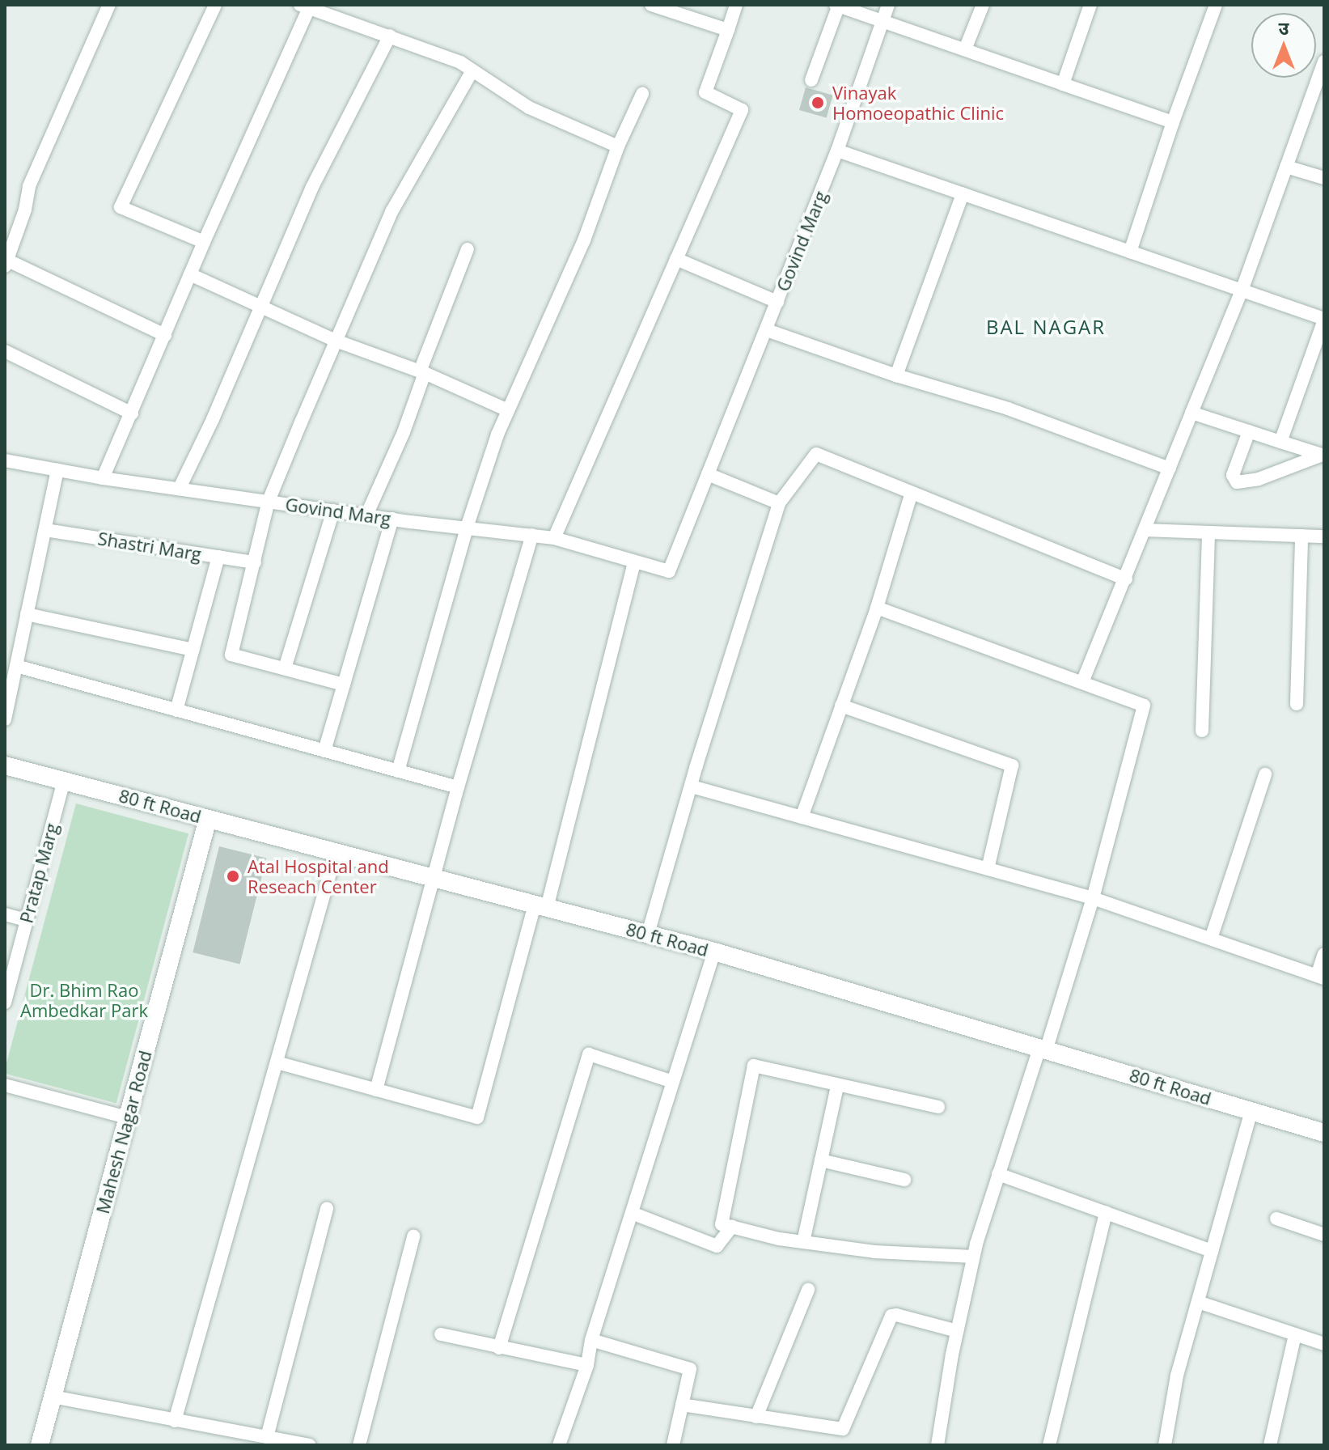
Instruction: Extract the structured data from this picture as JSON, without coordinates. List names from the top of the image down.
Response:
{
  "streets": {
    "street": [
      "Govind Marg",
      "Shastri Marg",
      "80 ft Road",
      "Pratap Marg",
      "Mahesh Nagar Road"
    ]
  },
  "crossings": [
    ["80 ft Road", "Pratap Marg"],
    ["80 ft Road", "Mahesh Nagar Road"]
  ],
  "districts": ["BAL NAGAR"],
  "parks": ["Dr. Bhim Rao Ambedkar Park"],
  "places": ["Vinayak Homoeopathic Clinic", "Atal Hospital and Reseach Center"],
  "north": "top"
}
